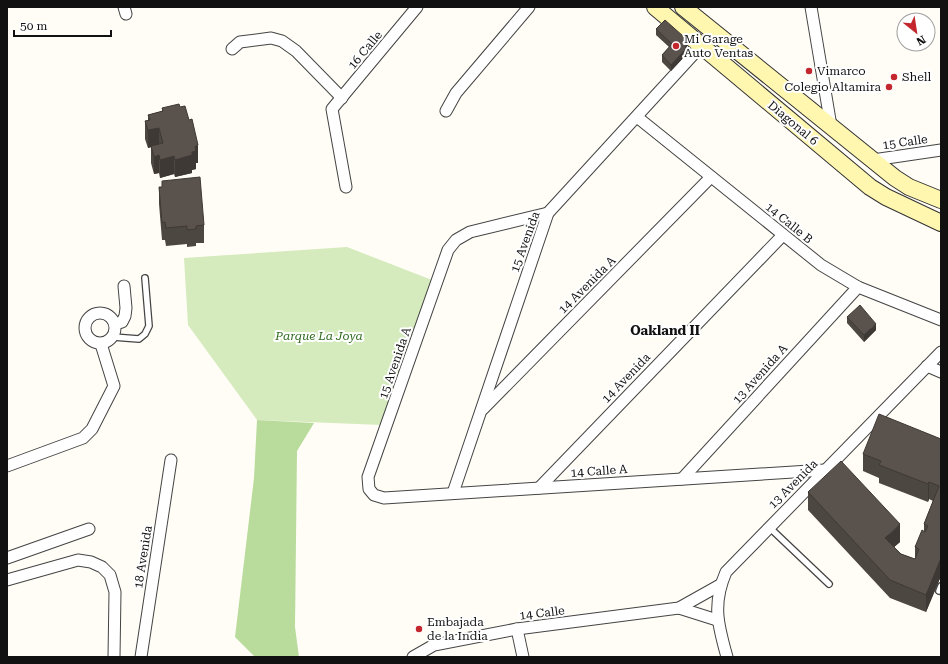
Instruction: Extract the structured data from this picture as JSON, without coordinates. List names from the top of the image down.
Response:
{
  "streets": {
    "main road": ["Diagonal 6"],
    "street": [
      "16 Calle",
      "15 Calle",
      "14 Calle B",
      "15 Avenida",
      "14 Avenida A",
      "15 Avenida A",
      "13 Avenida A",
      "14 Avenida",
      "14 Calle A",
      "13 Avenida",
      "18 Avenida",
      "14 Calle"
    ]
  },
  "crossings": [
    ["Diagonal 6", "15 Calle"],
    ["Diagonal 6", "15 Avenida"],
    ["14 Calle B", "15 Avenida"],
    ["14 Calle B", "14 Avenida A"],
    ["14 Calle B", "13 Avenida A"],
    ["14 Calle B", "14 Avenida"],
    ["15 Avenida", "14 Avenida A"],
    ["15 Avenida", "15 Avenida A"],
    ["15 Avenida", "14 Calle A"],
    ["15 Avenida A", "14 Calle A"],
    ["13 Avenida A", "14 Calle A"],
    ["14 Avenida", "14 Calle A"],
    ["14 Calle A", "13 Avenida"],
    ["13 Avenida", "14 Calle"]
  ],
  "districts": ["Oakland II"],
  "parks": ["Parque La Joya"],
  "places": [
    "Mi Garage Auto Ventas",
    "Vimarco",
    "Shell",
    "Colegio Altamira",
    "Embajada de la India"
  ],
  "scale_bar": "50 m",
  "north": "bottom right"
}
